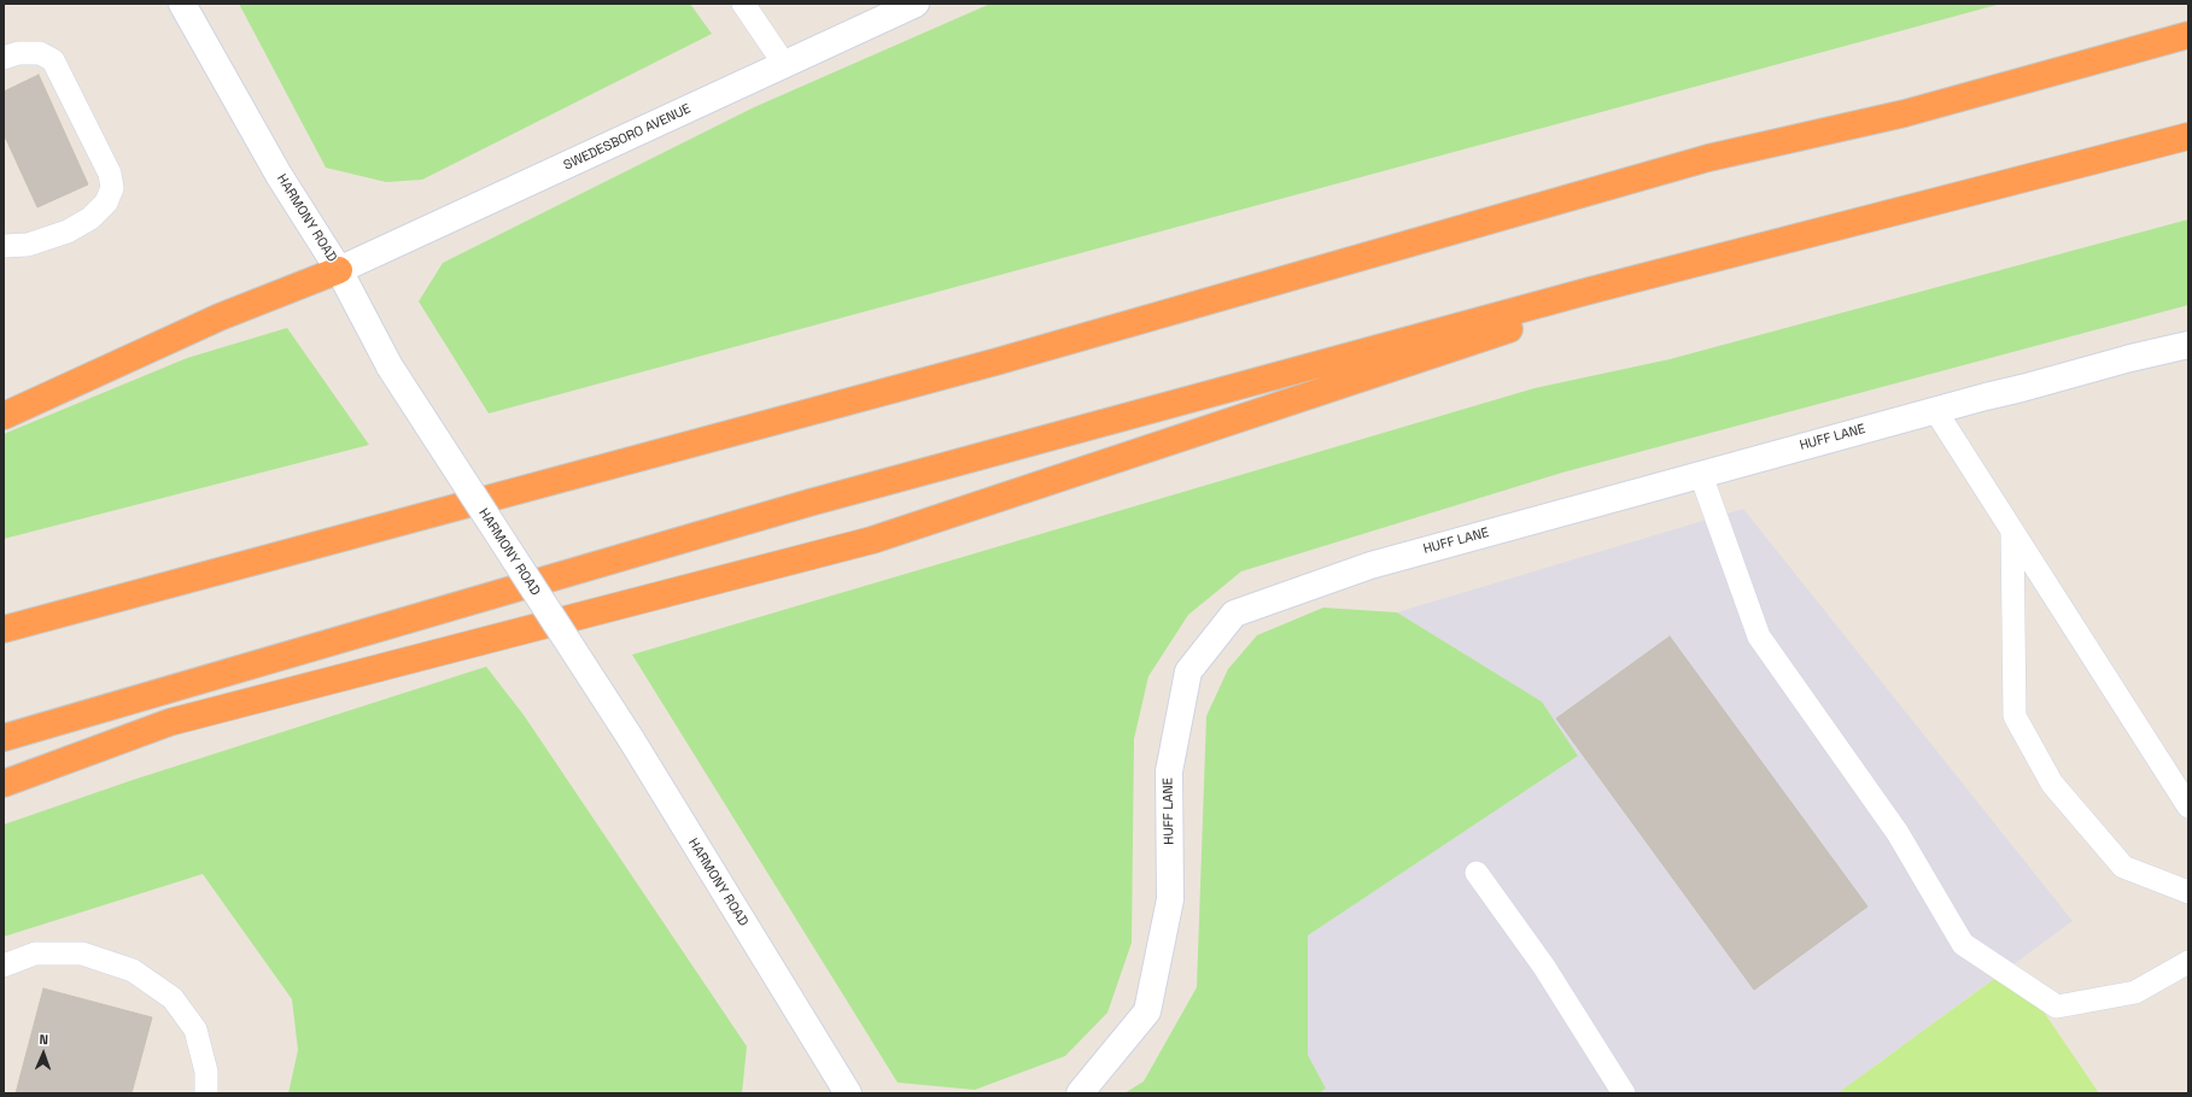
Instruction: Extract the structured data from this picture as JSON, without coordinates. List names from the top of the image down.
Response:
{
  "streets": {
    "main road": ["SWEDESBORO AVENUE", "HARMONY ROAD", "HUFF LANE"]
  },
  "crossings": [
    ["SWEDESBORO AVENUE", "HARMONY ROAD"]
  ],
  "north": "top"
}
